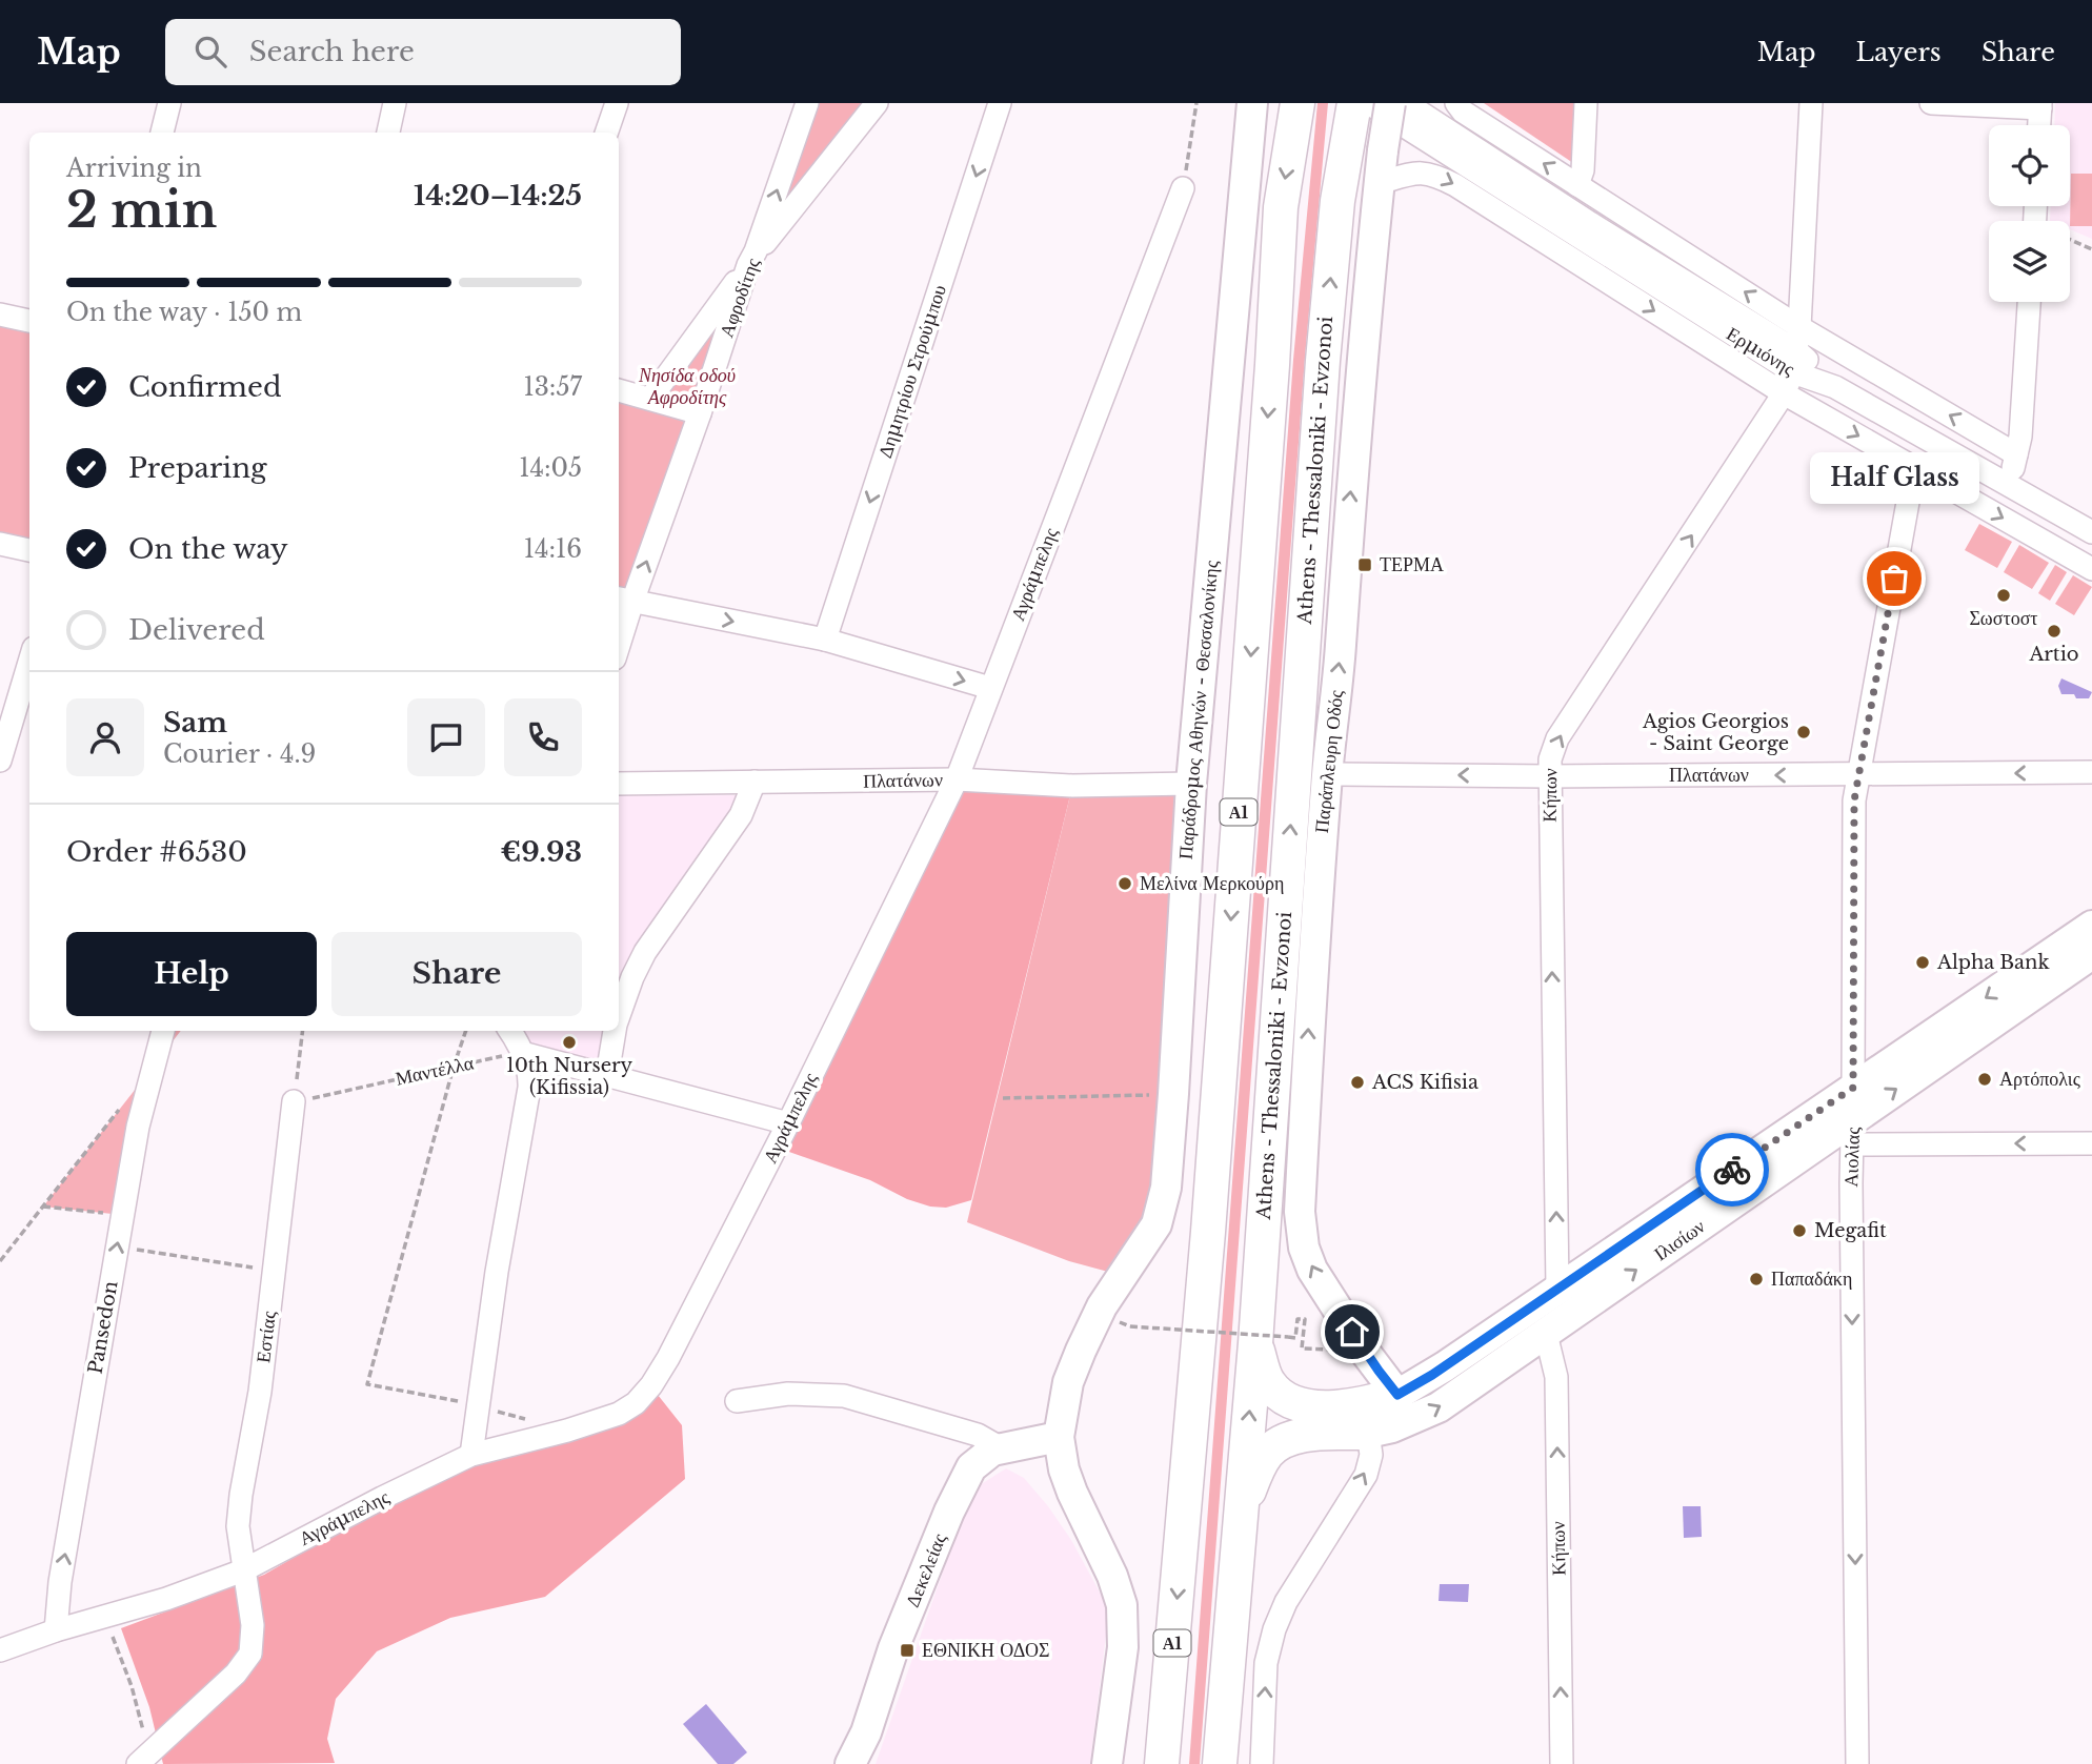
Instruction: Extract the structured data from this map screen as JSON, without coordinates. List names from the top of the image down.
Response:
{
  "streets": {
    "highway": ["Athens - Thessaloniki - Evzonoi", "Α1"],
    "main road": [
      "Παράδρομος Αθηνών - Θεσσαλονίκης",
      "Παράπλευρη Οδός",
      "Ιλισίων",
      "Δεκελείας"
    ],
    "street": [
      "Αφροδίτης",
      "Ερμιόνης",
      "Δημητρίου Στρούμπου",
      "Αγράμπελης",
      "Πλατάνων",
      "Κήπων",
      "Αιολίας",
      "Pansedon",
      "Εστίας"
    ],
    "path": ["Μαντέλλα"]
  },
  "crossings": [
    ["Ερμιόνης", "Athens - Thessaloniki - Evzonoi"],
    ["Ερμιόνης", "Παράπλευρη Οδός"],
    ["Ερμιόνης", "Κήπων"],
    ["Ερμιόνης", "Αιολίας"],
    ["Αγράμπελης", "Πλατάνων"],
    ["Αγράμπελης", "Pansedon"],
    ["Αγράμπελης", "Εστίας"],
    ["Παράδρομος Αθηνών - Θεσσαλονίκης", "Πλατάνων"],
    ["Παράδρομος Αθηνών - Θεσσαλονίκης", "Δεκελείας"],
    ["Παράπλευρη Οδός", "Πλατάνων"],
    ["Παράπλευρη Οδός", "Ιλισίων"],
    ["Πλατάνων", "Κήπων"],
    ["Πλατάνων", "Αιολίας"],
    ["Κήπων", "Ιλισίων"],
    ["Μαντέλλα", "Εστίας"],
    ["Αιολίας", "Ιλισίων"]
  ],
  "one_way": [
    "Παράπλευρη Οδός",
    "Πλατάνων",
    "Κήπων",
    "Αιολίας",
    "Pansedon"
  ],
  "parks": ["Νησίδα οδού Αφροδίτης"],
  "places": {
    "transit": ["ΤΕΡΜΑ", "ΕΘΝΙΚΗ ΟΔΟΣ"],
    "other": [
      "Half Glass",
      "Σωστοστ",
      "Artio",
      "Agios Georgios - Saint George",
      "Μελίνα Μερκούρη",
      "Alpha Bank",
      "10th Nursery (Kifissia)",
      "Αρτόπολις",
      "ACS Kifisia",
      "Megafit",
      "Παπαδάκη"
    ]
  },
  "page": {
    "header": "Map",
    "search": "Search here",
    "nav": ["Map", "Layers", "Share"],
    "heading": ["2 min", "Arriving in", "14:20–14:25"],
    "panel": [
      "Sam",
      "Courier · 4.9",
      "Order #6530",
      "€9.93"
    ],
    "bar": "On the way · 150 m",
    "list": [
      ["Confirmed", "13:57"],
      ["Preparing", "14:05"],
      ["On the way", "14:16"],
      "Delivered"
    ],
    "bubble": "Half Glass",
    "buttons": ["Help", "Share"]
  }
}
